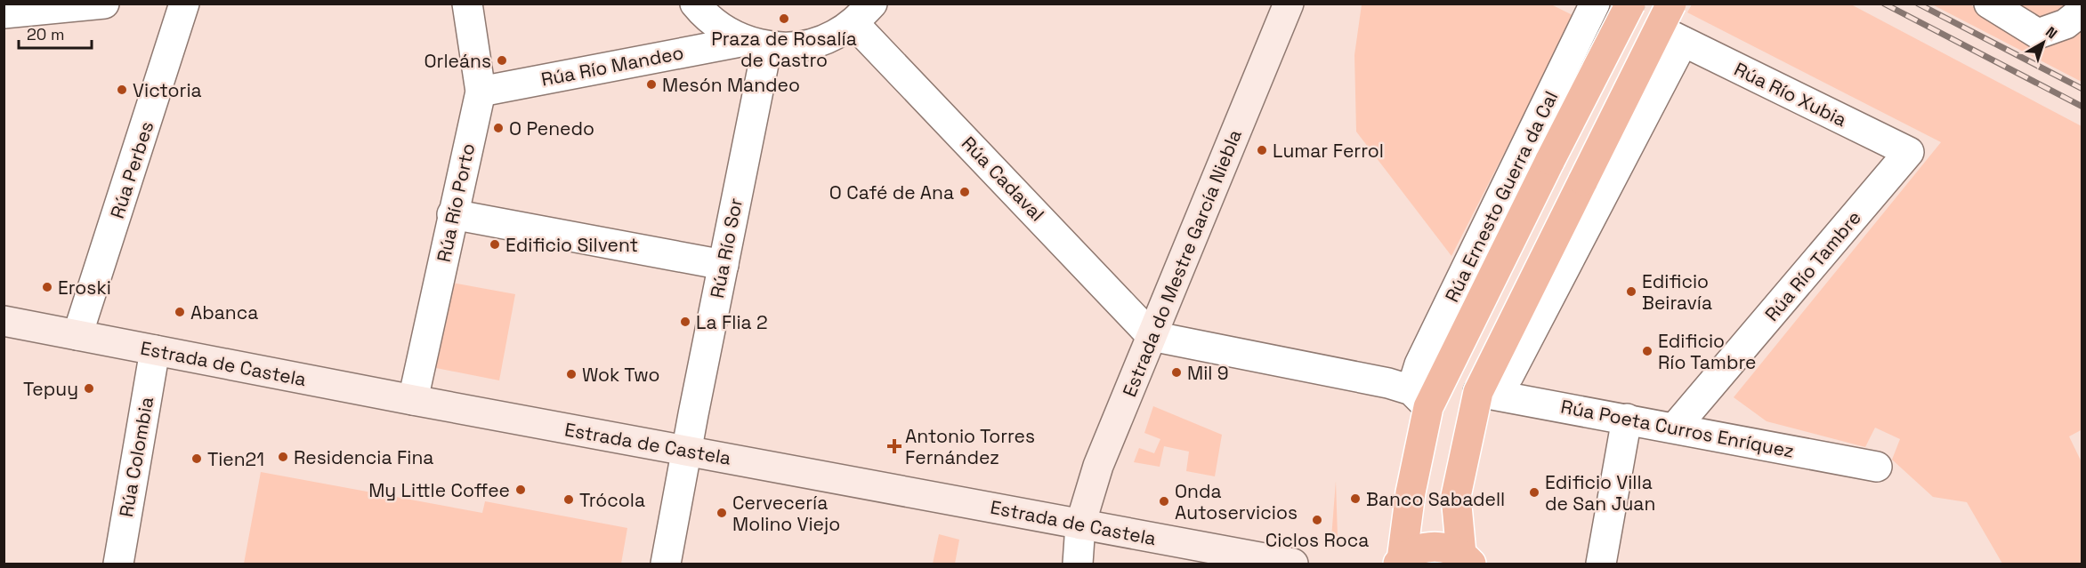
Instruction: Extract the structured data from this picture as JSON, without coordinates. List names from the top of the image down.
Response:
{
  "streets": {
    "main road": ["Estrada do Mestre García Niebla", "Estrada de Castela"],
    "street": [
      "Rúa Río Mandeo",
      "Rúa Río Xubia",
      "Rúa Perbes",
      "Rúa Cadaval",
      "Rúa Ernesto Guerra da Cal",
      "Rúa Río Porto",
      "Rúa Río Sor",
      "Rúa Río Tambre",
      "Rúa Poeta Curros Enríquez",
      "Rúa Colombia"
    ]
  },
  "crossings": [
    ["Rúa Río Mandeo", "Rúa Río Porto"],
    ["Rúa Río Mandeo", "Rúa Río Sor"],
    ["Rúa Río Xubia", "Rúa Río Tambre"],
    ["Rúa Río Xubia", "Rúa Poeta Curros Enríquez"],
    ["Rúa Perbes", "Estrada de Castela"],
    ["Rúa Cadaval", "Estrada do Mestre García Niebla"],
    ["Rúa Río Porto", "Estrada de Castela"],
    ["Rúa Río Sor", "Estrada de Castela"],
    ["Estrada do Mestre García Niebla", "Estrada de Castela"],
    ["Rúa Río Tambre", "Rúa Poeta Curros Enríquez"],
    ["Estrada de Castela", "Rúa Colombia"]
  ],
  "places": {
    "other": [
      "Praza de Rosalía de Castro",
      "Orleáns",
      "Mesón Mandeo",
      "Victoria",
      "O Penedo",
      "Lumar Ferrol",
      "O Café de Ana",
      "Edificio Silvent",
      "Eroski",
      "Edificio Beiravía",
      "Abanca",
      "La Flia 2",
      "Edificio Río Tambre",
      "Mil 9",
      "Wok Two",
      "Tepuy",
      "Residencia Fina",
      "Tien21",
      "My Little Coffee",
      "Edificio Villa de San Juan",
      "Banco Sabadell",
      "Trócola",
      "Onda Autoservicios",
      "Cervecería Molino Viejo",
      "Ciclos Roca"
    ],
    "health": ["Antonio Torres Fernández"]
  },
  "scale_bar": "20 m",
  "north": "top right"
}
